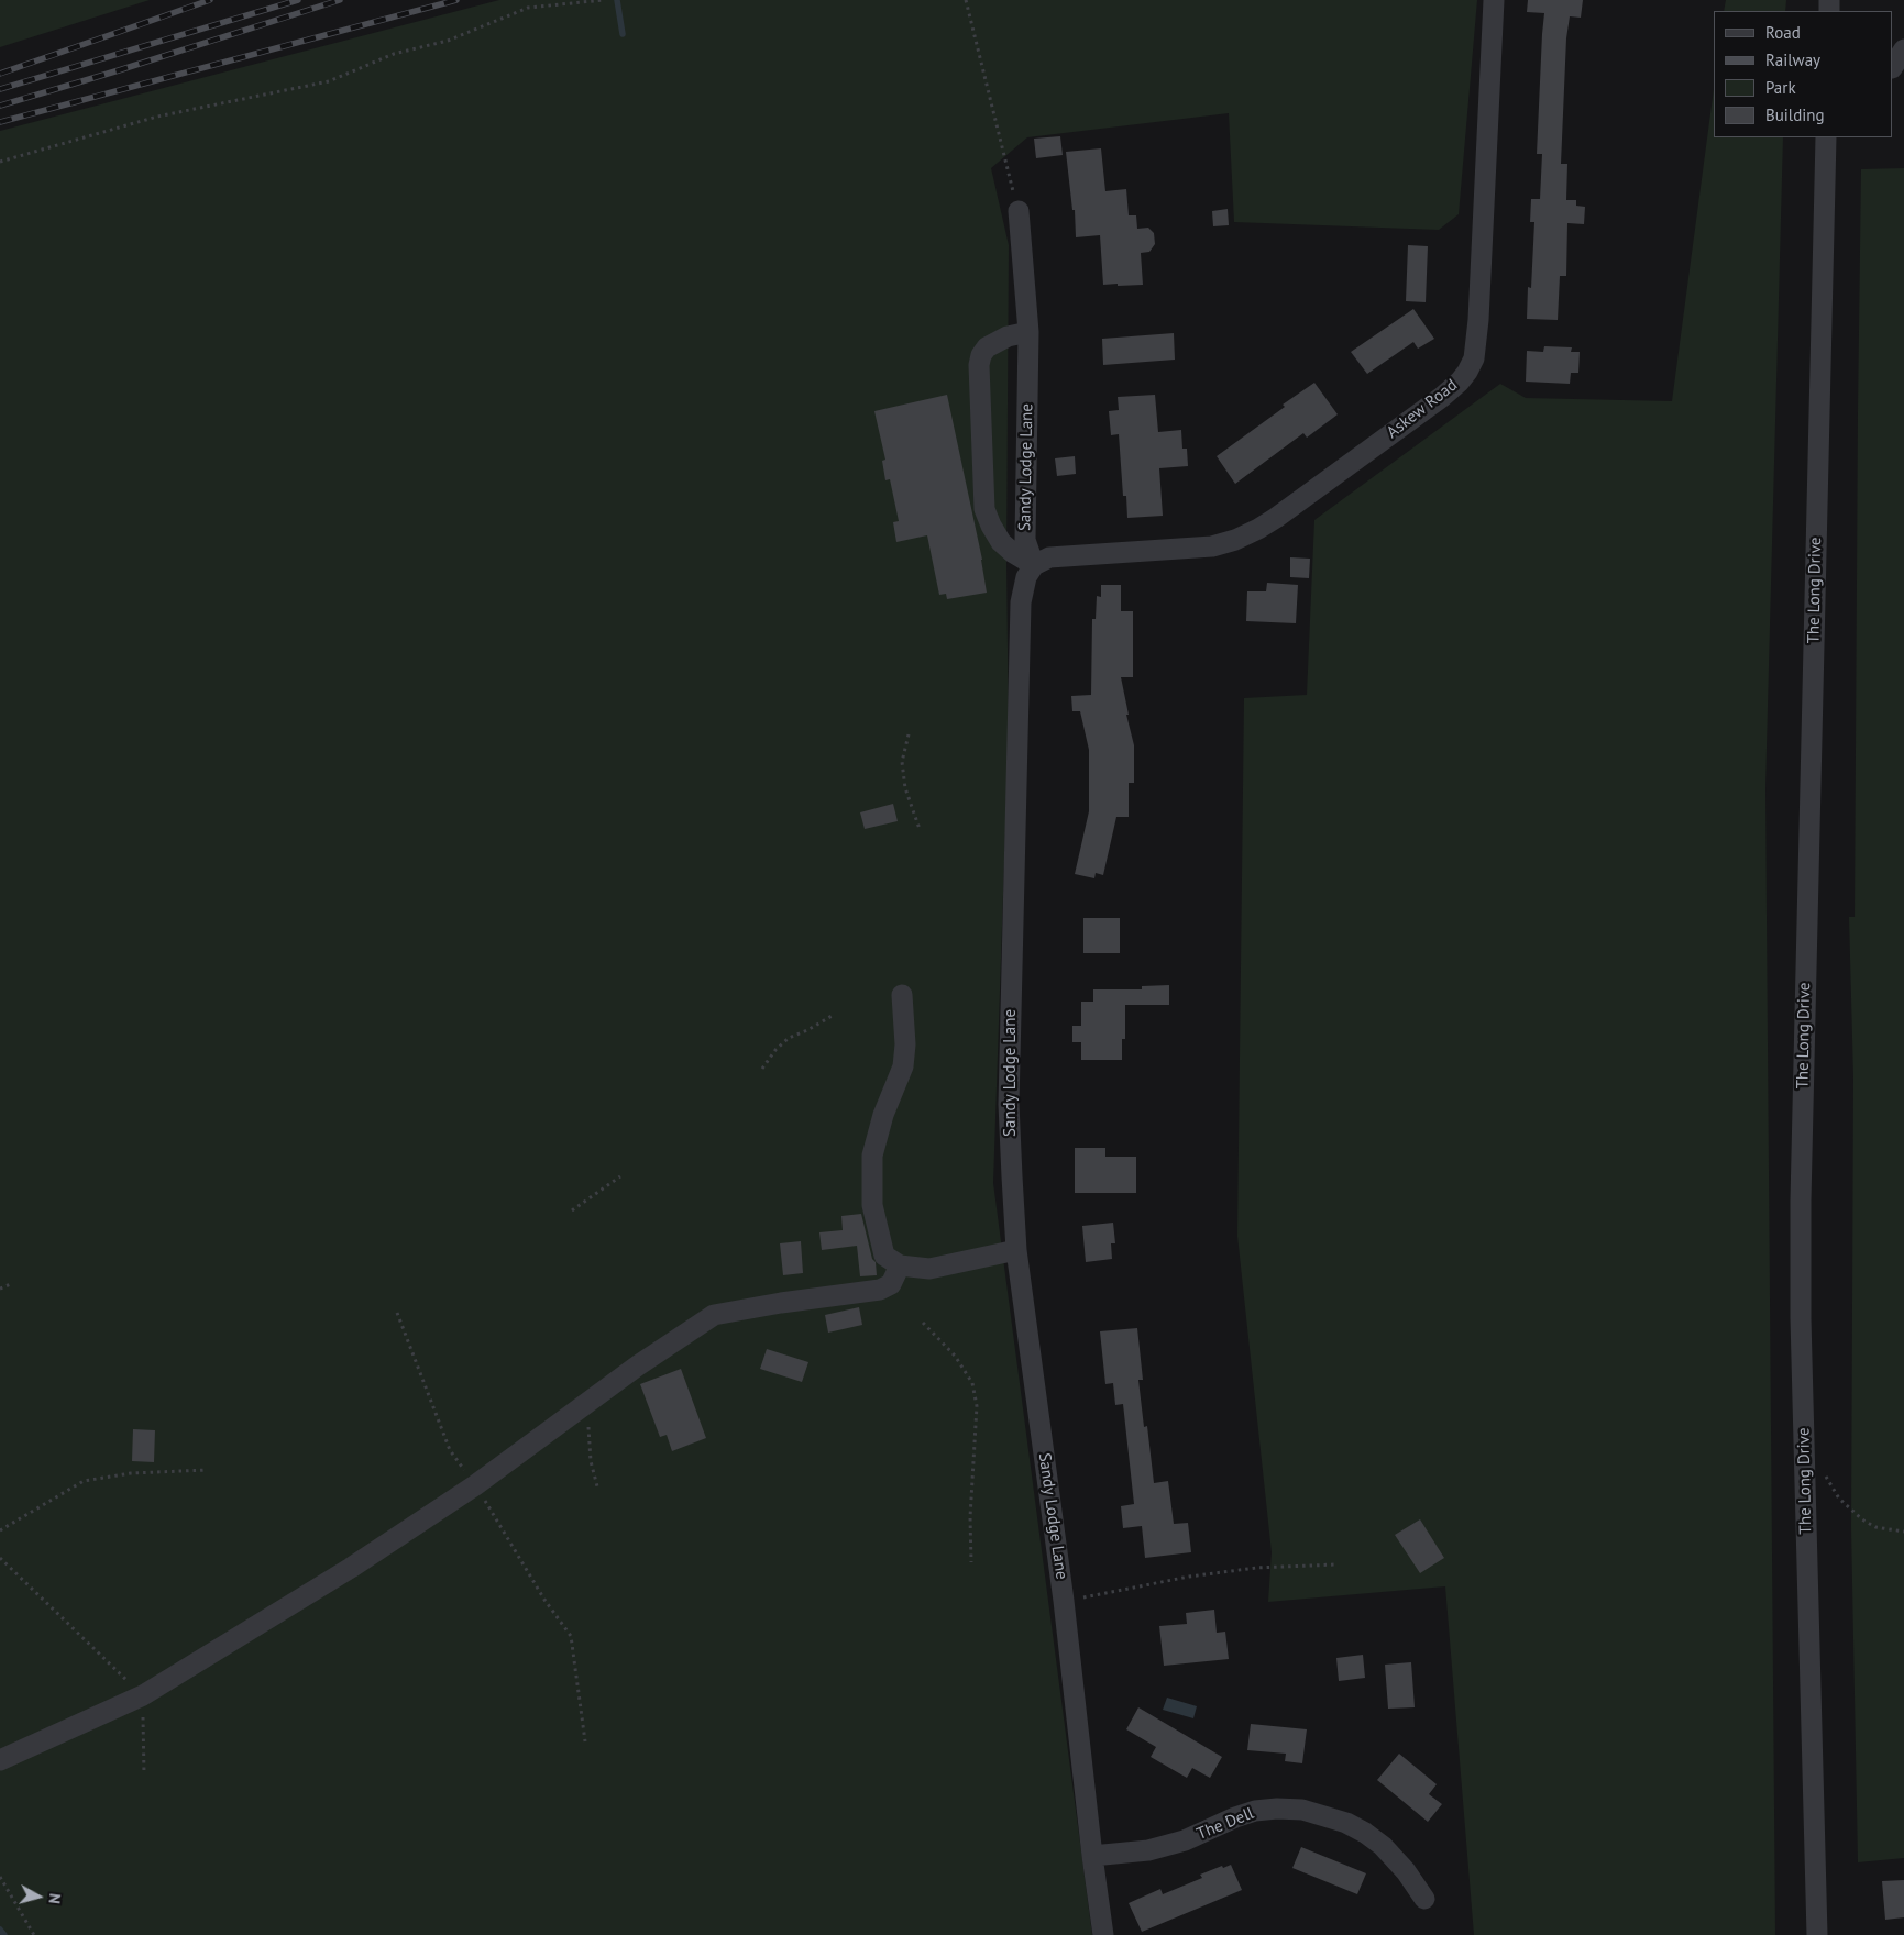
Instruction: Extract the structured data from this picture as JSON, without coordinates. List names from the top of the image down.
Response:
{
  "streets": {
    "street": [
      "Askew Road",
      "Sandy Lodge Lane",
      "The Long Drive",
      "The Dell"
    ]
  },
  "crossings": [
    ["Askew Road", "Sandy Lodge Lane"],
    ["Sandy Lodge Lane", "The Dell"]
  ],
  "legend": [
    "Road",
    "Railway",
    "Park",
    "Building"
  ],
  "north": "right"
}
